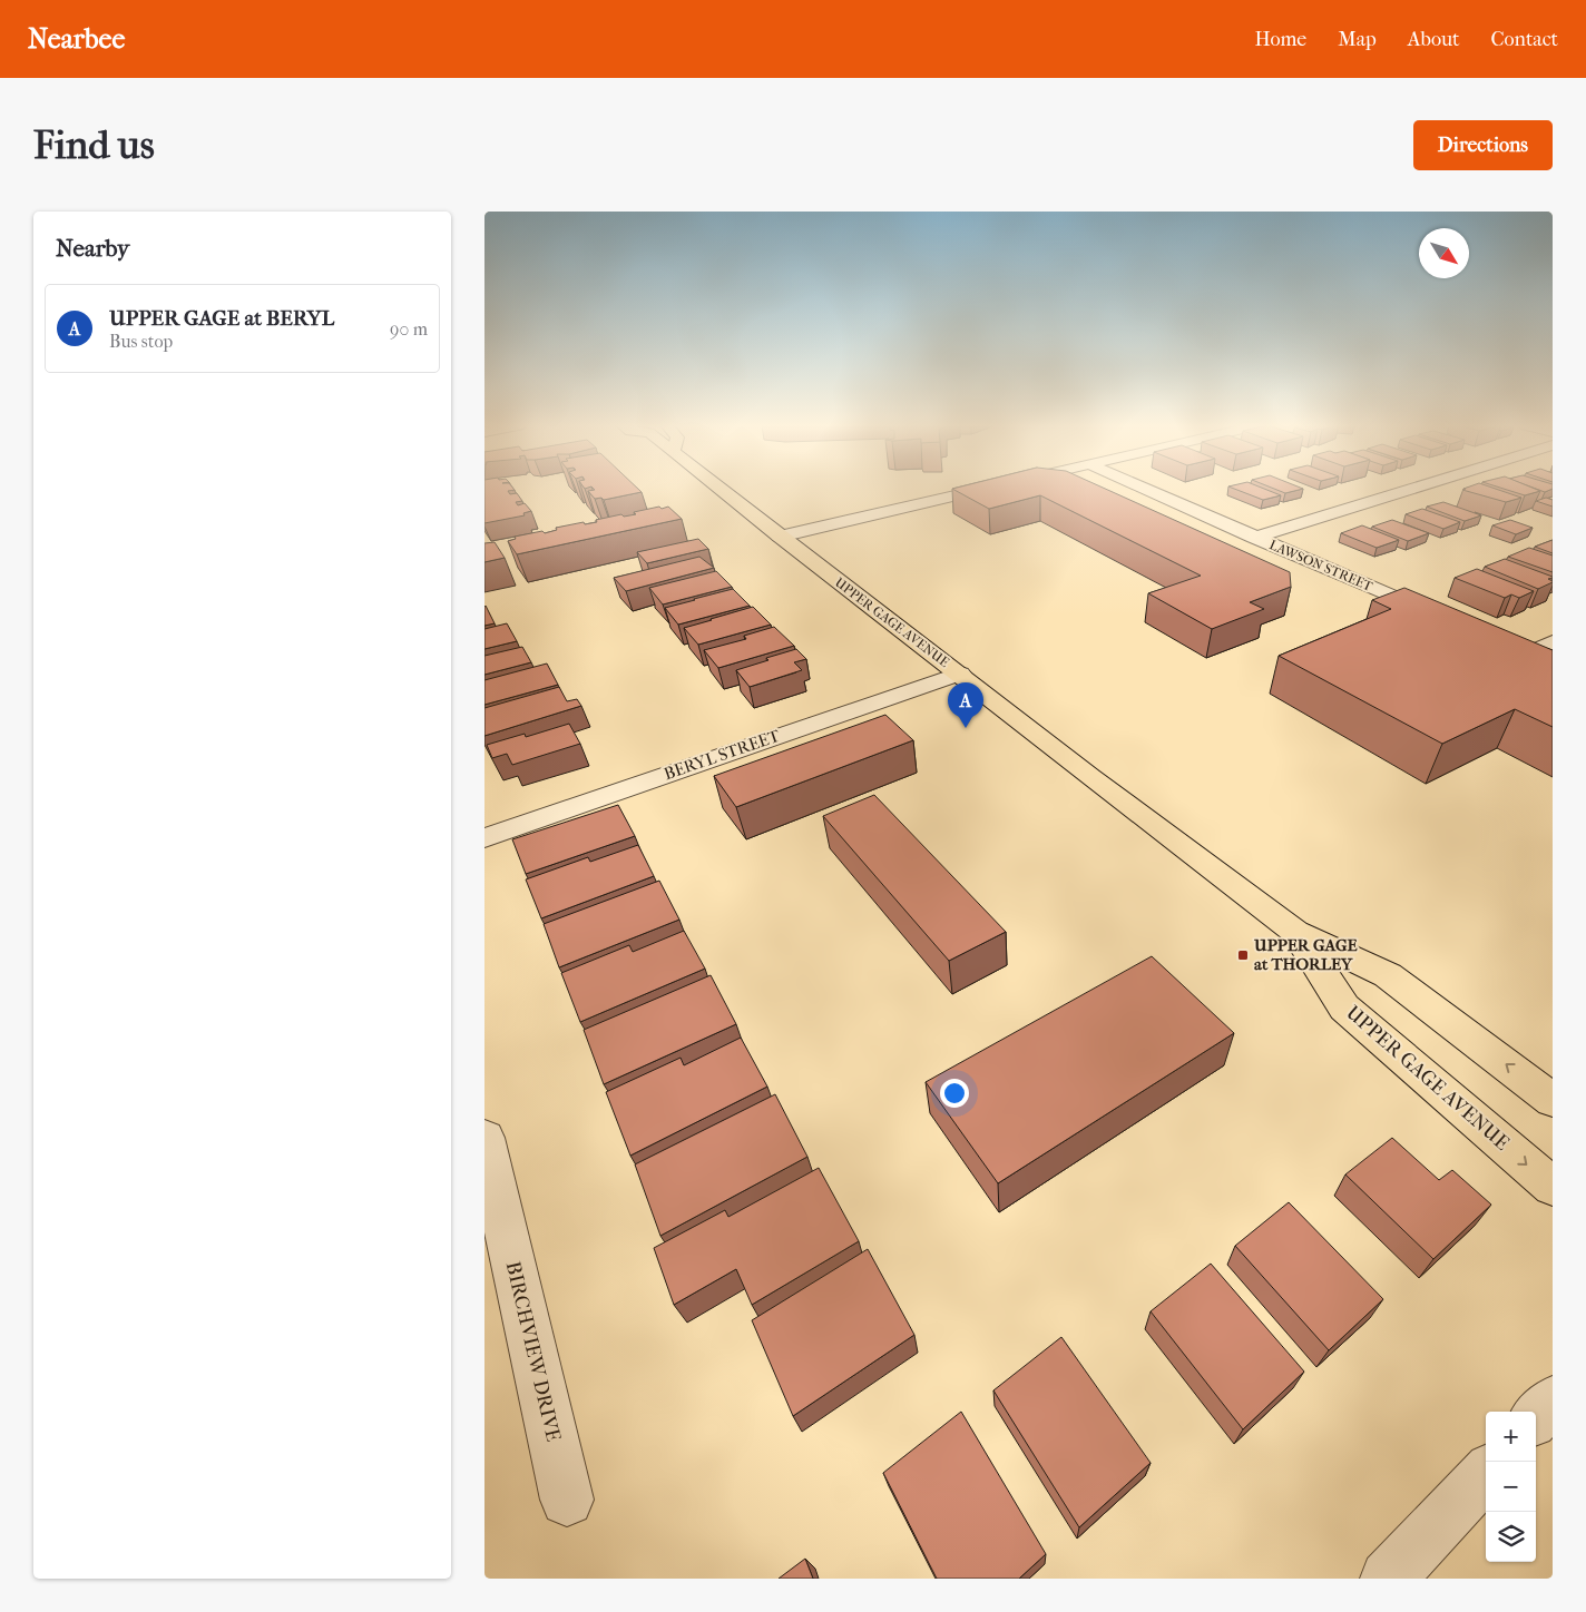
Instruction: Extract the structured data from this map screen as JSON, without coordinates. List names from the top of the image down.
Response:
{
  "streets": {
    "main road": ["UPPER GAGE AVENUE"],
    "street": ["LAWSON STREET", "BERYL STREET", "BIRCHVIEW DRIVE"]
  },
  "crossings": [
    ["UPPER GAGE AVENUE", "BERYL STREET"]
  ],
  "places": {
    "transit": ["UPPER GAGE at THORLEY"]
  },
  "north": "bottom right",
  "page": {
    "header": "Nearbee",
    "nav": [
      "Home",
      "Map",
      "About",
      "Contact"
    ],
    "buttons": "Directions",
    "title": "Find us",
    "heading": "Nearby",
    "list": [
      {
        "mark": "A",
        "name": "UPPER GAGE at BERYL",
        "note": "Bus stop",
        "value": "90 m"
      }
    ],
    "pins": "A",
    "map_buttons": ["+", "−"]
  }
}
